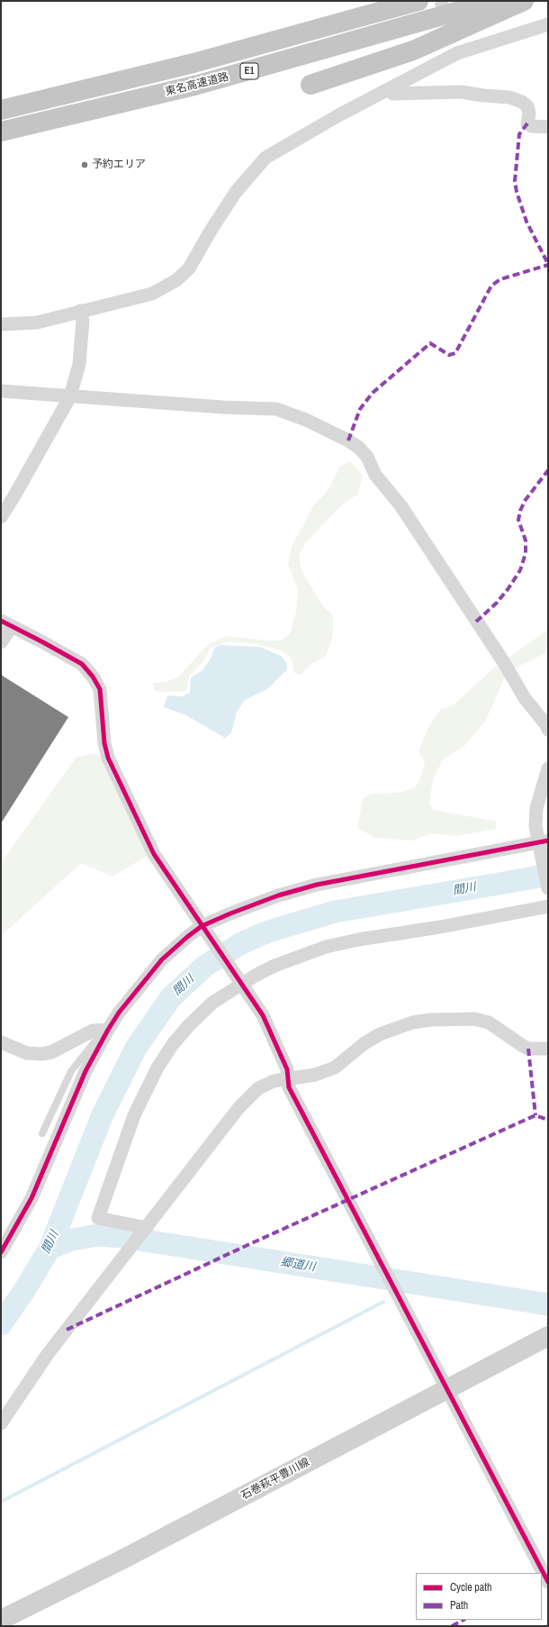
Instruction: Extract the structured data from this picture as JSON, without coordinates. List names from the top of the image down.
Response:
{
  "streets": {
    "highway": ["E1", "東名高速道路"],
    "main road": ["石巻萩平豊川線"]
  },
  "water": ["間川", "郷道川"],
  "places": ["予約エリア"],
  "legend": ["Cycle path", "Path"]
}
